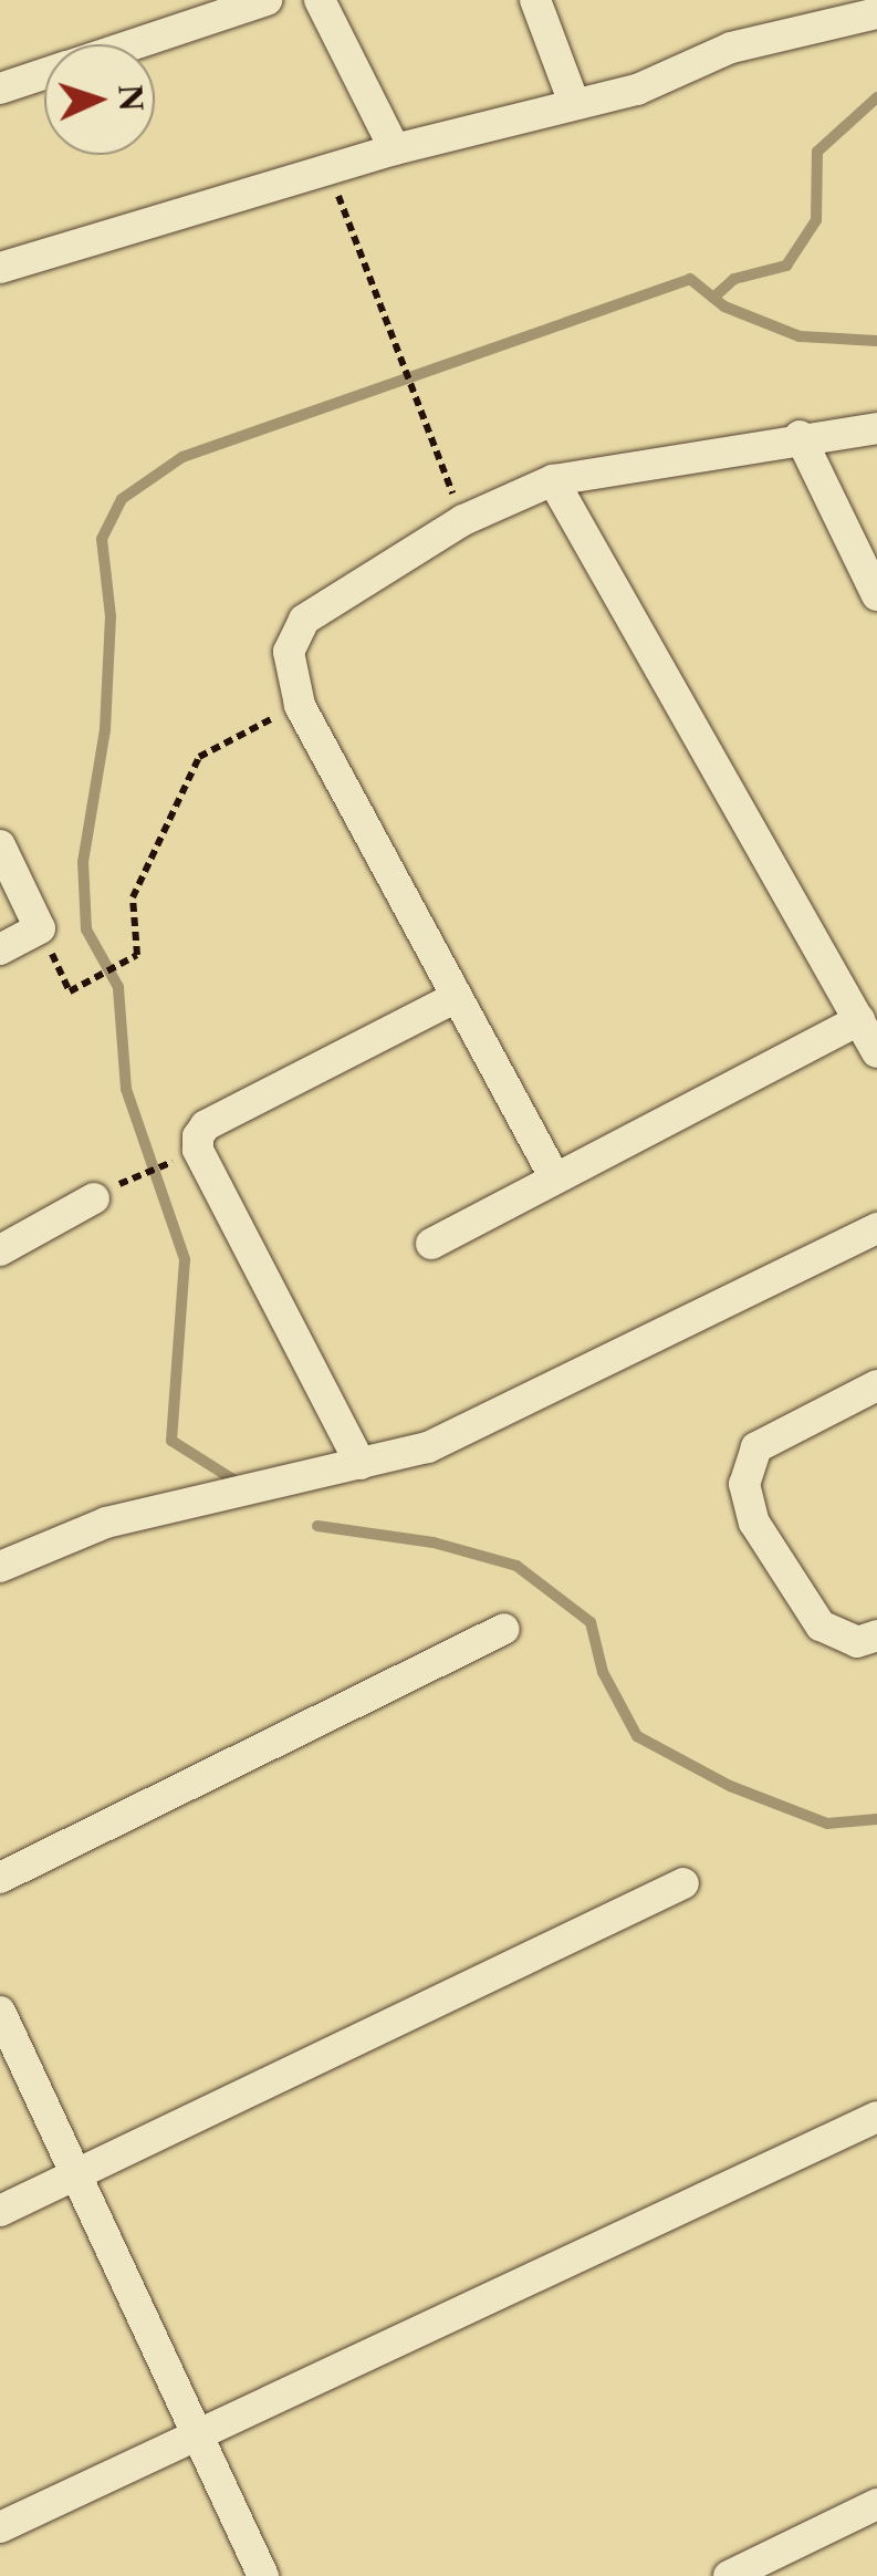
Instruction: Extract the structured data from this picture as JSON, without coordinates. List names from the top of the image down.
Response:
{
  "north": "right"
}
